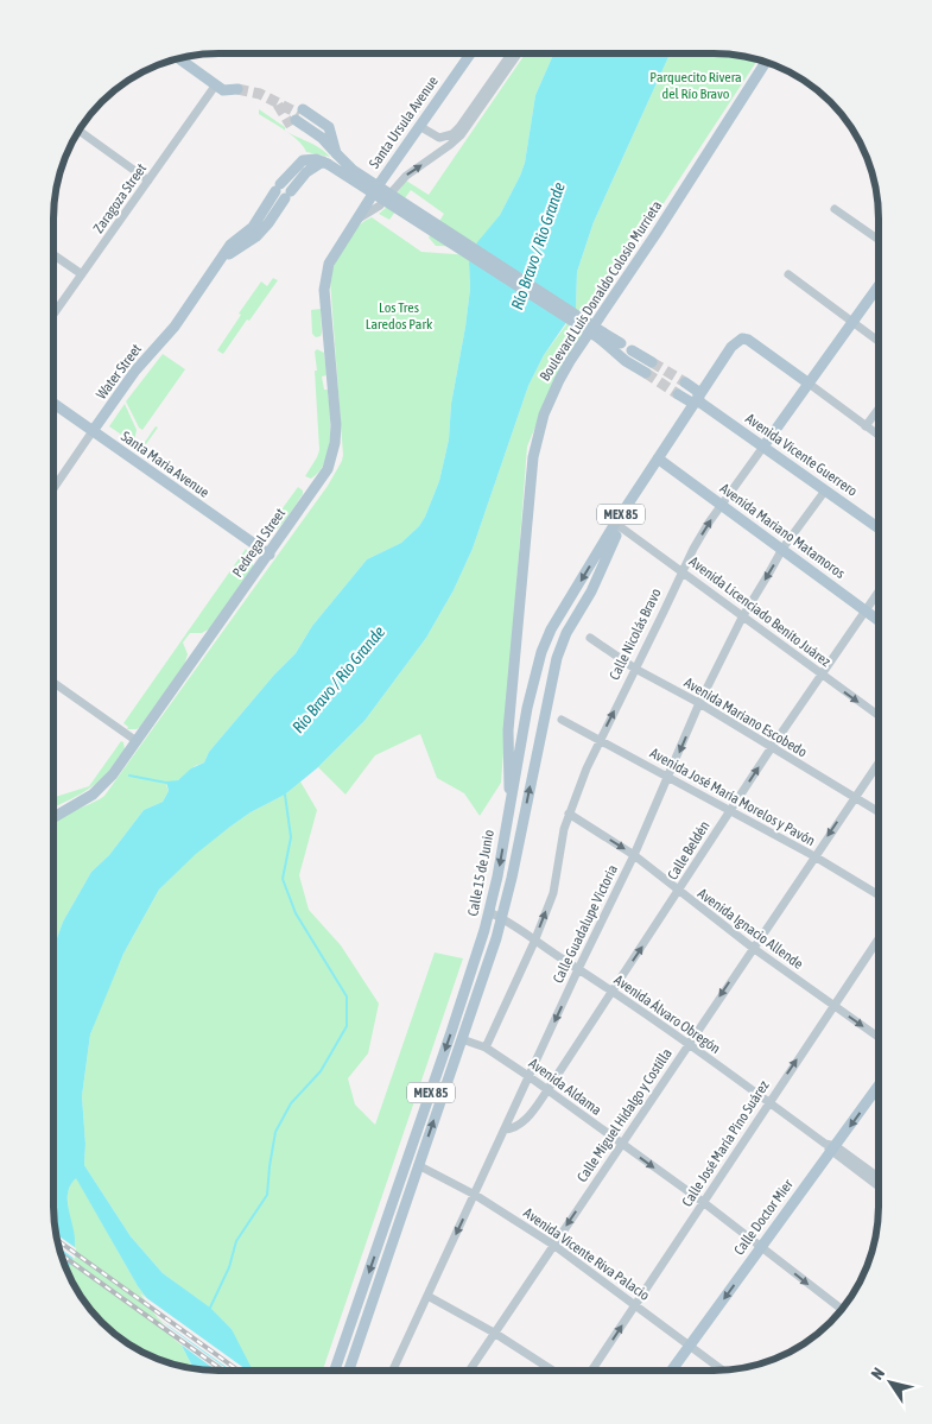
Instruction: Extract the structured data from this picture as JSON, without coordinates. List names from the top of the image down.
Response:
{
  "streets": {
    "main road": [
      "Santa Ursula Avenue",
      "Boulevard Luis Donaldo Colosio Murrieta",
      "Water Street",
      "Avenida Vicente Guerrero",
      "Santa Maria Avenue",
      "MEX 85",
      "Avenida Mariano Matamoros",
      "Pedregal Street",
      "Calle Nicolás Bravo",
      "Calle 15 de Junio",
      "Calle Doctor Mier"
    ],
    "street": [
      "Zaragoza Street",
      "Avenida Licenciado Benito Juárez",
      "Avenida Mariano Escobedo",
      "Avenida José María Morelos y Pavón",
      "Calle Beldén",
      "Calle Guadalupe Victoria",
      "Avenida Ignacio Allende",
      "Avenida Álvaro Obregón",
      "Avenida Aldama",
      "Calle Miguel Hidalgo y Costilla",
      "Calle José María Pino Suárez",
      "Avenida Vicente Riva Palacio"
    ]
  },
  "crossings": [
    ["Santa Ursula Avenue", "Pedregal Street"],
    ["Boulevard Luis Donaldo Colosio Murrieta", "Calle 15 de Junio"],
    ["Water Street", "Santa Maria Avenue"],
    ["Avenida Vicente Guerrero", "Calle Nicolás Bravo"],
    ["Avenida Vicente Guerrero", "Calle 15 de Junio"],
    ["Avenida Vicente Guerrero", "Calle Guadalupe Victoria"],
    ["Santa Maria Avenue", "Pedregal Street"],
    ["Avenida Mariano Matamoros", "Calle Nicolás Bravo"],
    ["Avenida Mariano Matamoros", "Calle Beldén"],
    ["Avenida Mariano Matamoros", "Calle 15 de Junio"],
    ["Avenida Mariano Matamoros", "Calle Guadalupe Victoria"],
    ["Avenida Licenciado Benito Juárez", "Calle Nicolás Bravo"],
    ["Avenida Licenciado Benito Juárez", "Calle Beldén"],
    ["Avenida Licenciado Benito Juárez", "Calle 15 de Junio"],
    ["Avenida Licenciado Benito Juárez", "Calle Guadalupe Victoria"],
    ["Calle Nicolás Bravo", "Avenida Mariano Escobedo"],
    ["Calle Nicolás Bravo", "Avenida José María Morelos y Pavón"],
    ["Calle Nicolás Bravo", "Calle 15 de Junio"],
    ["Calle Nicolás Bravo", "Avenida Ignacio Allende"],
    ["Calle Nicolás Bravo", "Avenida Álvaro Obregón"],
    ["Calle Nicolás Bravo", "Avenida Aldama"],
    ["Avenida Mariano Escobedo", "Calle Beldén"],
    ["Avenida Mariano Escobedo", "Calle Guadalupe Victoria"],
    ["Avenida Mariano Escobedo", "Calle Miguel Hidalgo y Costilla"],
    ["Avenida José María Morelos y Pavón", "Calle Beldén"],
    ["Avenida José María Morelos y Pavón", "Calle Guadalupe Victoria"],
    ["Avenida José María Morelos y Pavón", "Calle Miguel Hidalgo y Costilla"],
    ["Calle Beldén", "Calle Guadalupe Victoria"],
    ["Calle Beldén", "Avenida Ignacio Allende"],
    ["Calle Beldén", "Avenida Álvaro Obregón"],
    ["Calle Beldén", "Avenida Aldama"],
    ["Calle 15 de Junio", "Avenida Álvaro Obregón"],
    ["Calle 15 de Junio", "Avenida Aldama"],
    ["Calle 15 de Junio", "Avenida Vicente Riva Palacio"],
    ["Calle Guadalupe Victoria", "Avenida Ignacio Allende"],
    ["Calle Guadalupe Victoria", "Avenida Álvaro Obregón"],
    ["Calle Guadalupe Victoria", "Avenida Aldama"],
    ["Calle Guadalupe Victoria", "Avenida Vicente Riva Palacio"],
    ["Avenida Ignacio Allende", "Calle Miguel Hidalgo y Costilla"],
    ["Avenida Ignacio Allende", "Calle José María Pino Suárez"],
    ["Avenida Álvaro Obregón", "Calle Miguel Hidalgo y Costilla"],
    ["Avenida Álvaro Obregón", "Calle José María Pino Suárez"],
    ["Avenida Álvaro Obregón", "Calle Doctor Mier"],
    ["Avenida Aldama", "Calle Miguel Hidalgo y Costilla"],
    ["Avenida Aldama", "Calle José María Pino Suárez"],
    ["Avenida Aldama", "Calle Doctor Mier"],
    ["Calle Miguel Hidalgo y Costilla", "Avenida Vicente Riva Palacio"],
    ["Calle José María Pino Suárez", "Avenida Vicente Riva Palacio"],
    ["Calle Doctor Mier", "Avenida Vicente Riva Palacio"]
  ],
  "one_way": [
    "Calle Guadalupe Victoria",
    "Avenida Aldama",
    "Calle Miguel Hidalgo y Costilla",
    "Calle José María Pino Suárez",
    "Calle Doctor Mier"
  ],
  "water": ["Río Bravo / Rio Grande"],
  "parks": ["Parquecito Rivera del Río Bravo", "Los Tres Laredos Park"],
  "north": "top left"
}
